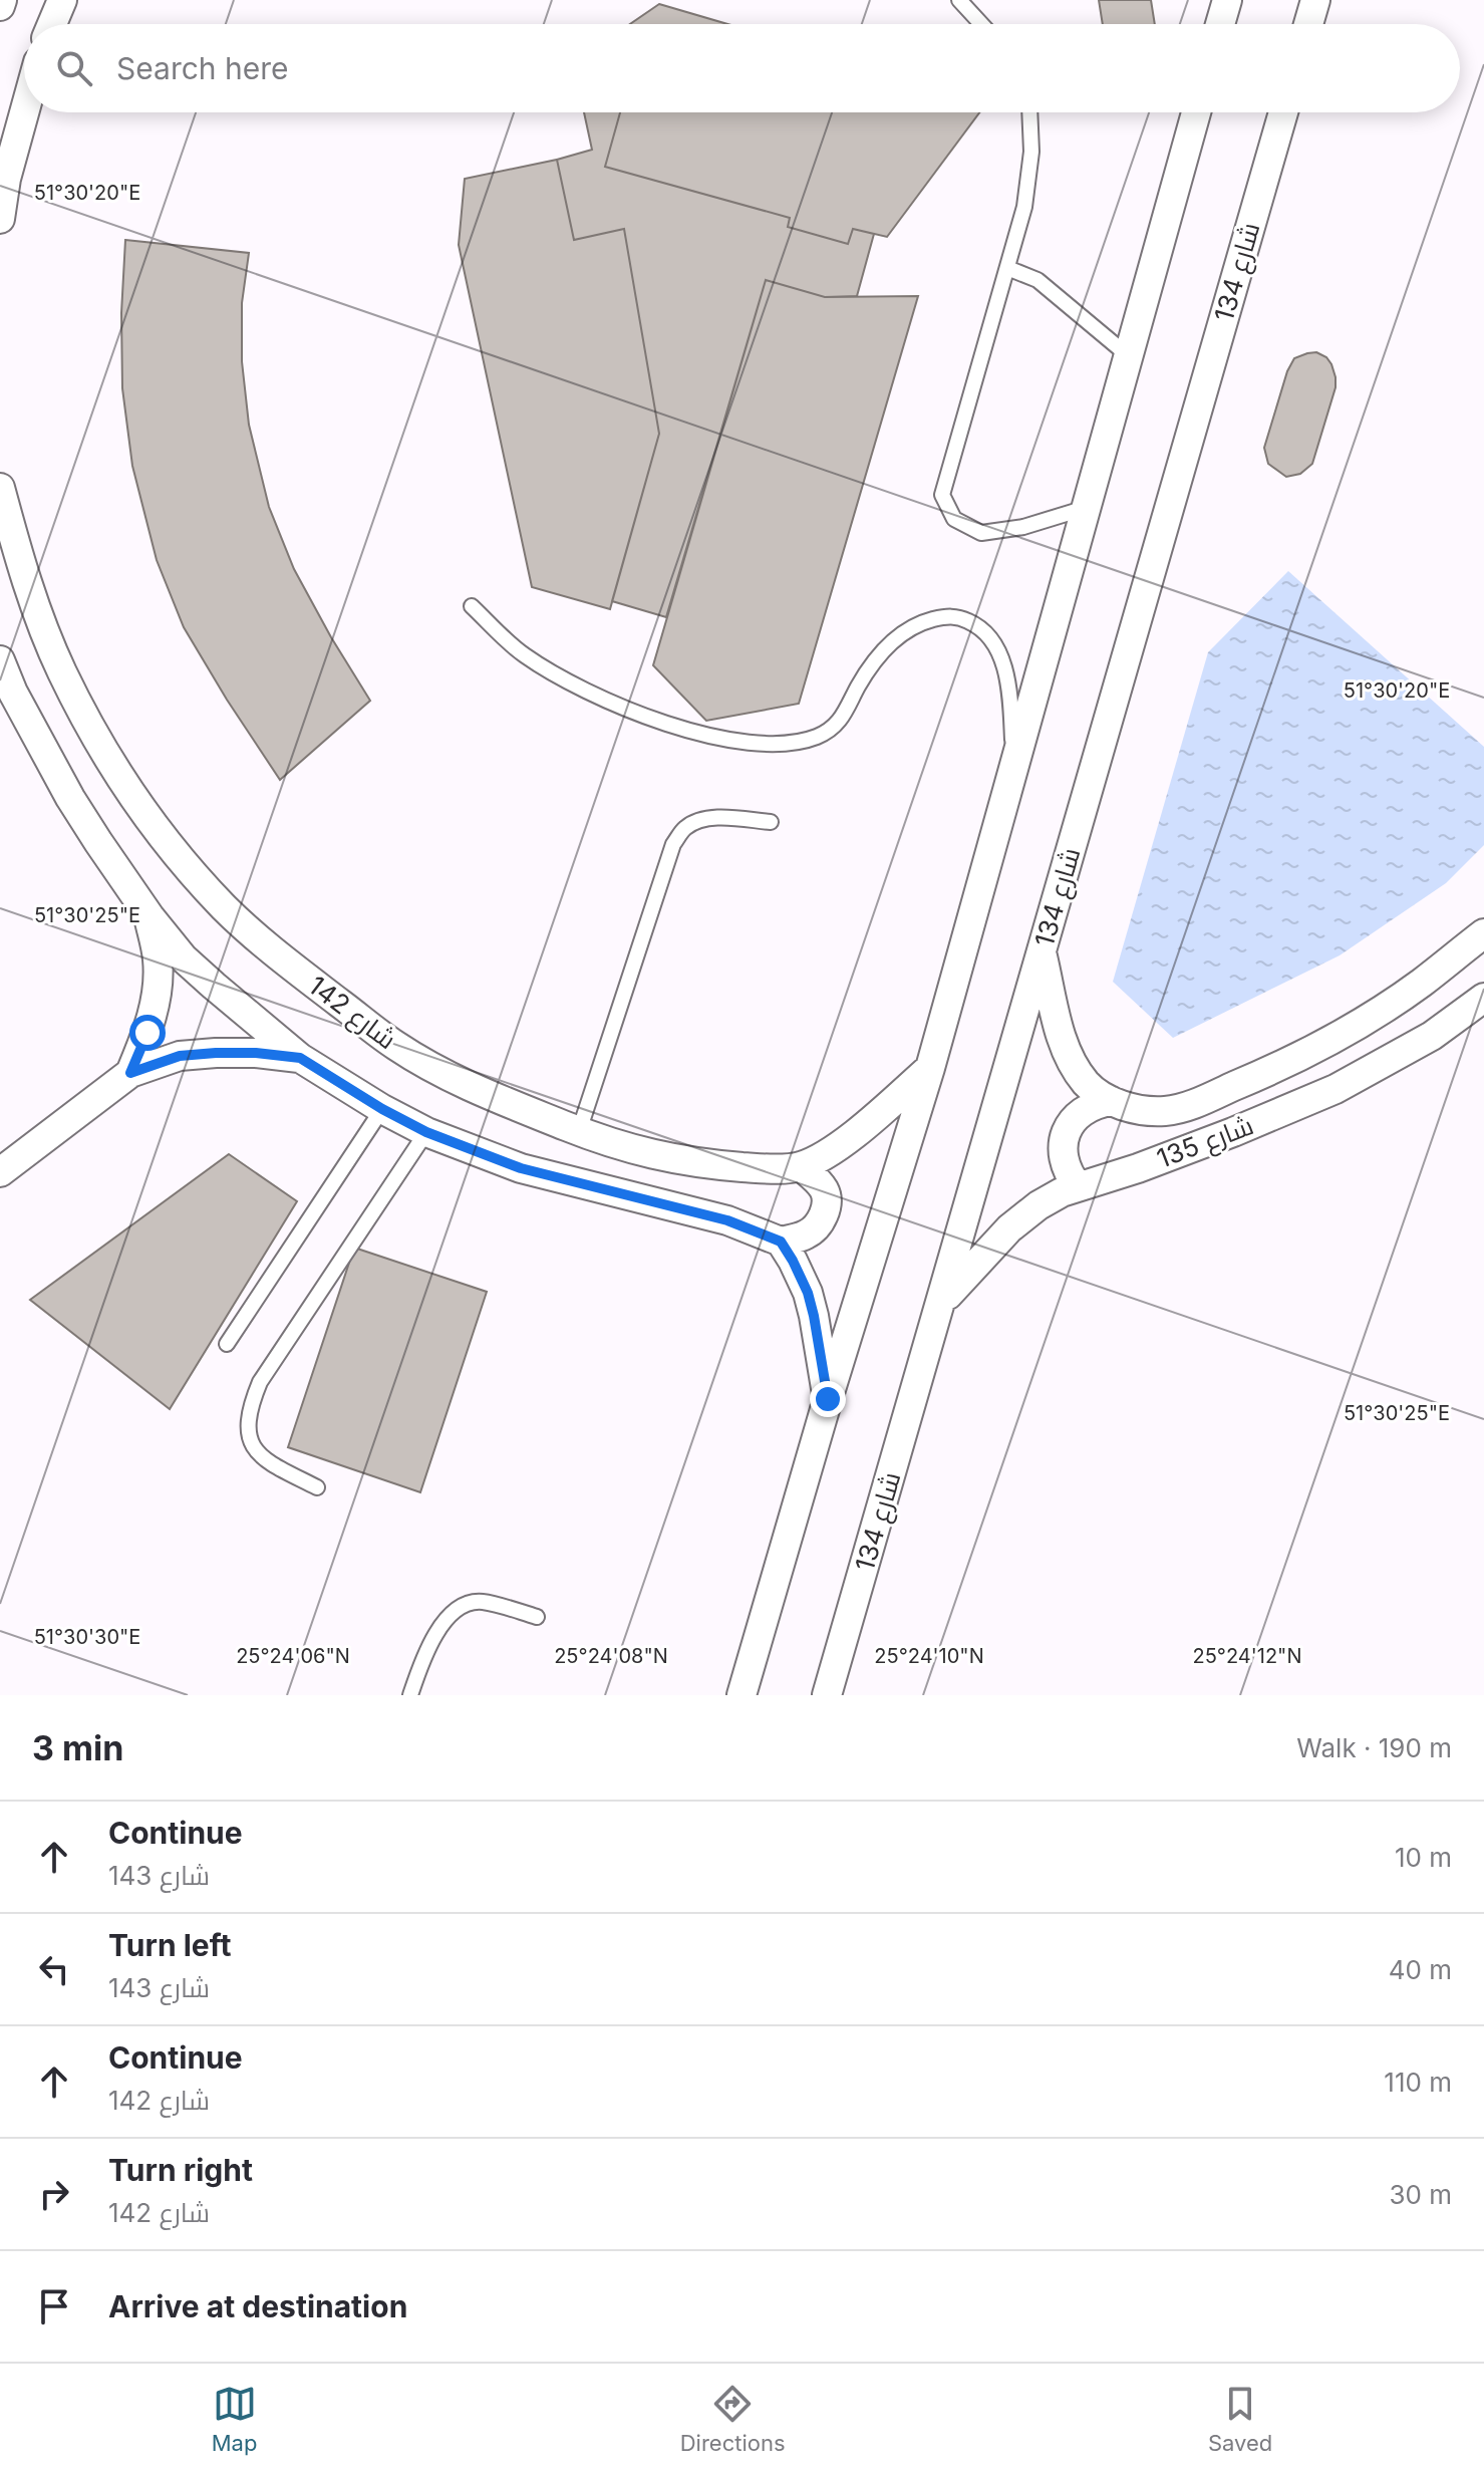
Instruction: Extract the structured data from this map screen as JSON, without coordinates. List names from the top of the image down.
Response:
{
  "streets": {
    "street": ["شارع 134", "شارع 142", "شارع 135"]
  },
  "crossings": [
    ["شارع 134", "شارع 135"]
  ],
  "page": {
    "search": "Search here",
    "heading": ["3 min", "Walk · 190 m"],
    "list": [
      ["Continue", "شارع 143", "10 m"],
      ["Turn left", "شارع 143", "40 m"],
      ["Continue", "شارع 142", "110 m"],
      ["Turn right", "شارع 142", "30 m"],
      "Arrive at destination"
    ],
    "nav": ["Map", "Directions", "Saved"]
  },
  "coordinates": [
    "51°30'20\"E",
    "51°30'25\"E",
    "51°30'30\"E",
    "25°24'06\"N",
    "25°24'08\"N",
    "25°24'10\"N",
    "25°24'12\"N"
  ]
}
